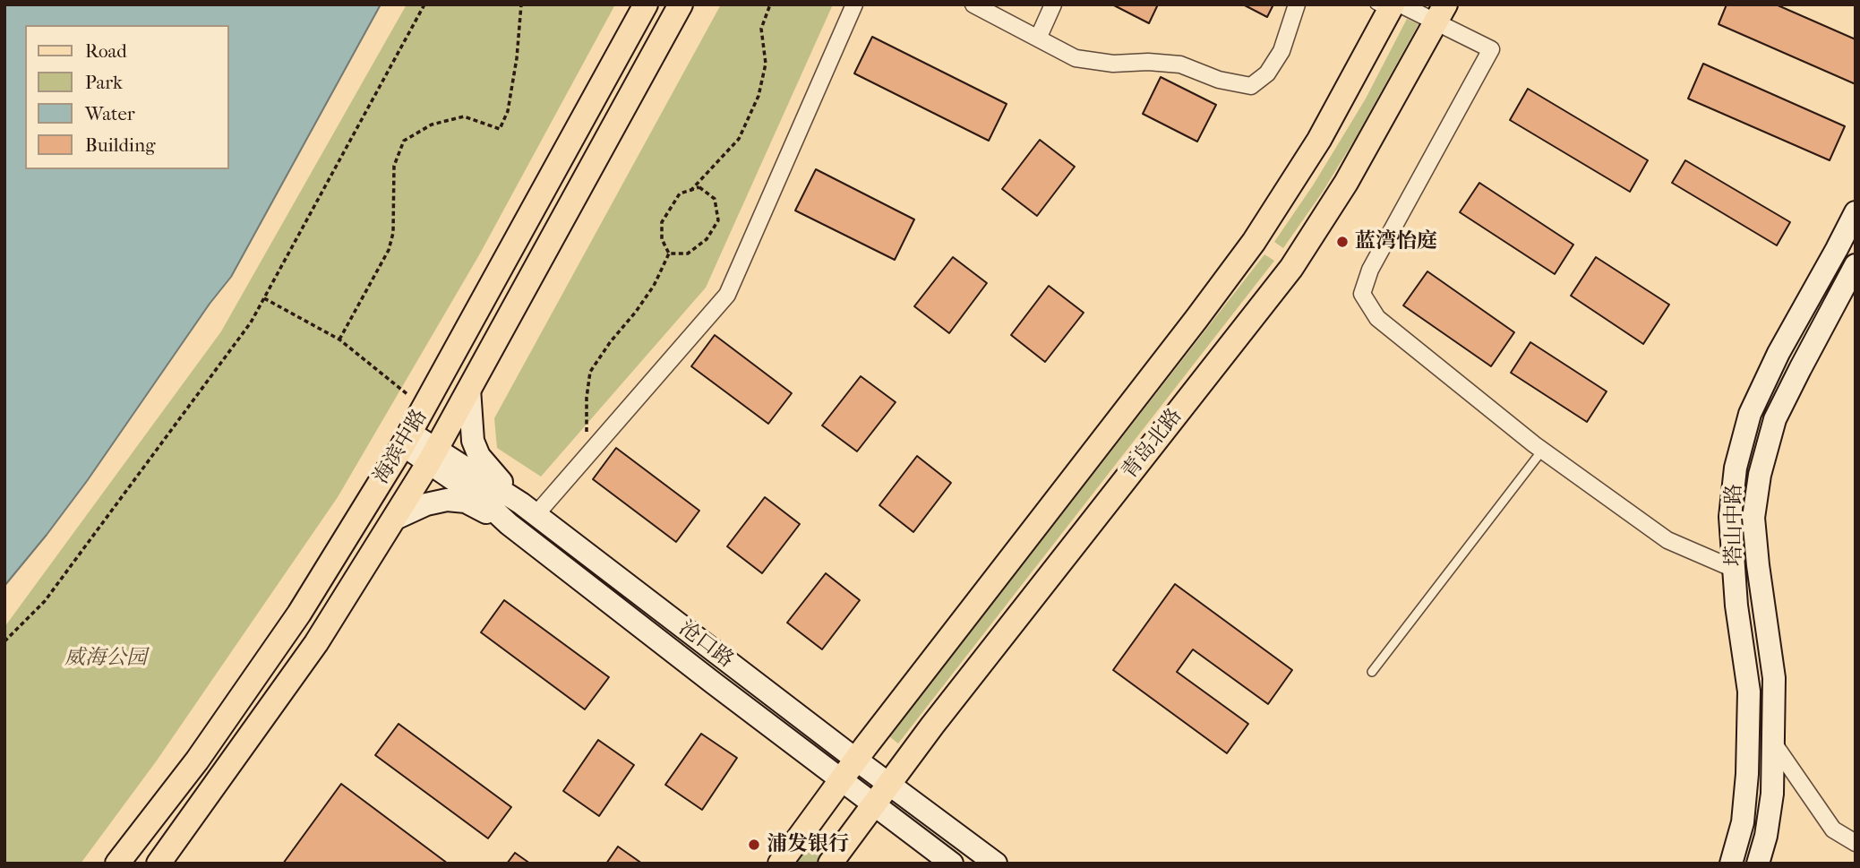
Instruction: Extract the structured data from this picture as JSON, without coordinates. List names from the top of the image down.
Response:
{
  "streets": {
    "main road": [
      "青岛北路",
      "海滨中路",
      "塔山中路",
      "沧口路"
    ]
  },
  "crossings": [
    ["青岛北路", "沧口路"],
    ["海滨中路", "沧口路"]
  ],
  "parks": ["威海公园"],
  "places": ["蓝湾怡庭", "浦发银行"],
  "legend": [
    "Road",
    "Park",
    "Water",
    "Building"
  ]
}
